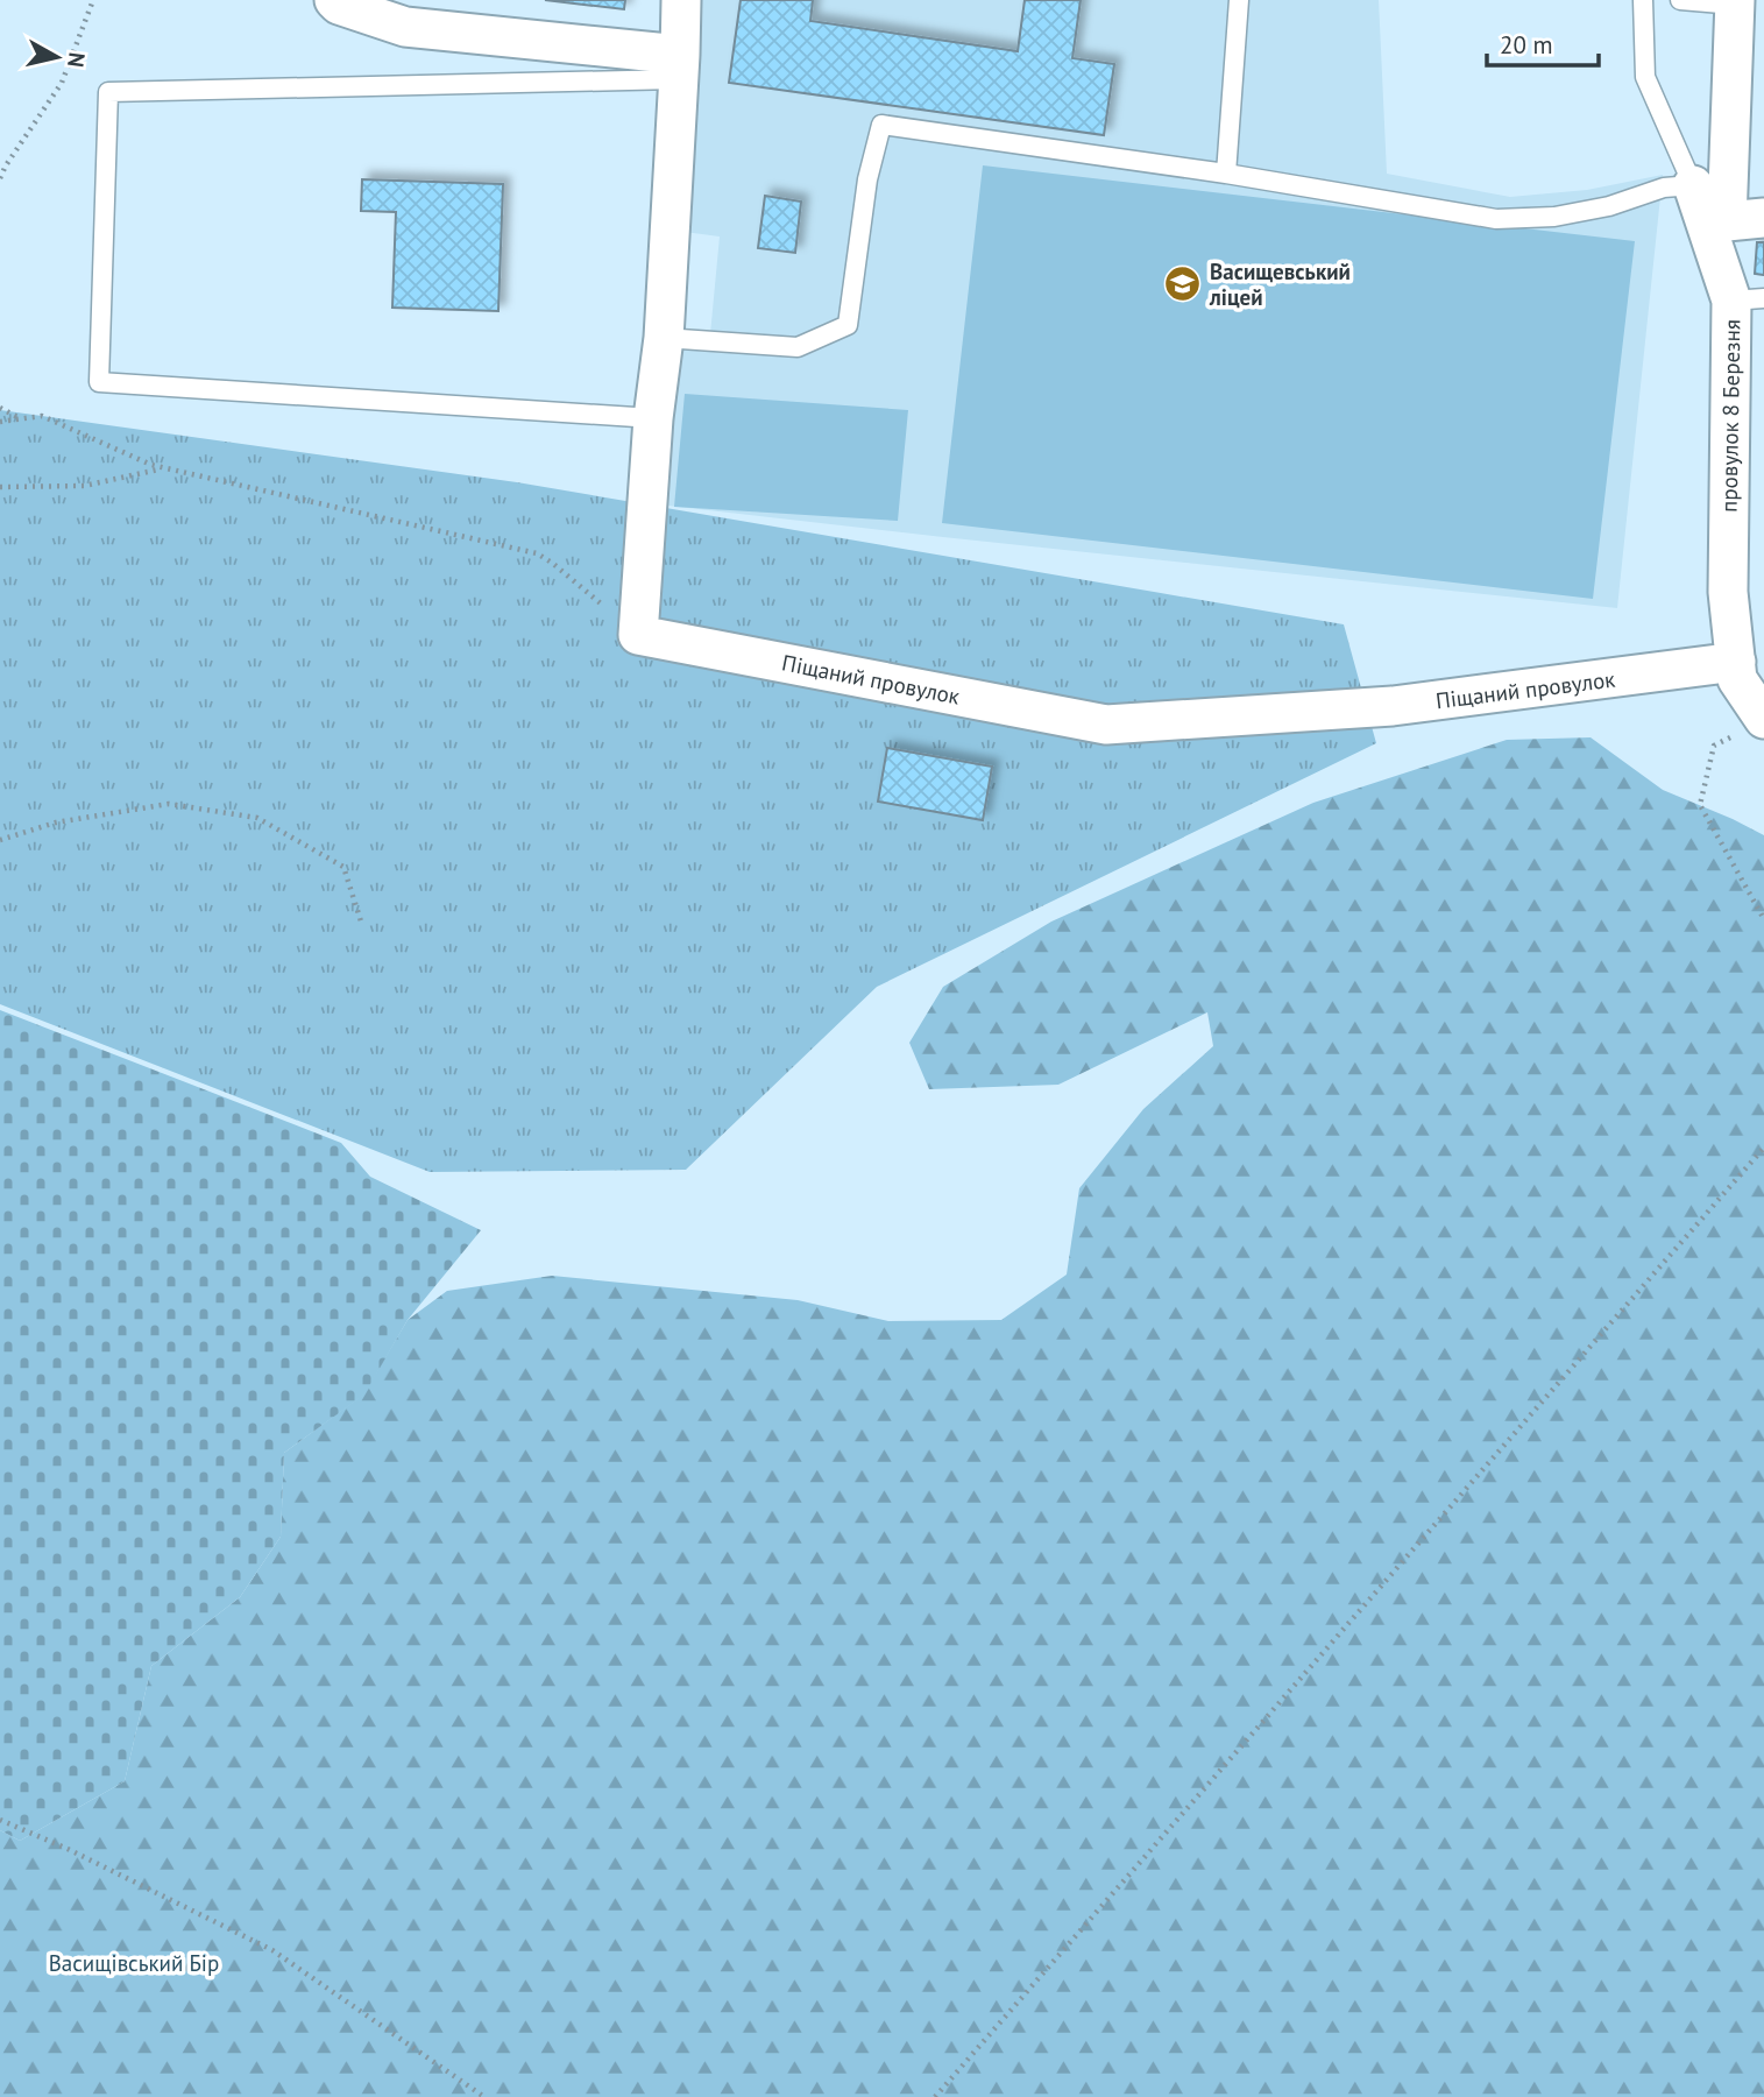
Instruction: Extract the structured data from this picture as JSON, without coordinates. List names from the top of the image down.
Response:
{
  "streets": {
    "street": ["провулок 8 Березня", "Піщаний провулок"]
  },
  "crossings": [
    ["провулок 8 Березня", "Піщаний провулок"]
  ],
  "parks": ["Васищівський Бір"],
  "places": {
    "school or university": ["Васищевський ліцей"]
  },
  "scale_bar": "20 m",
  "north": "right"
}
